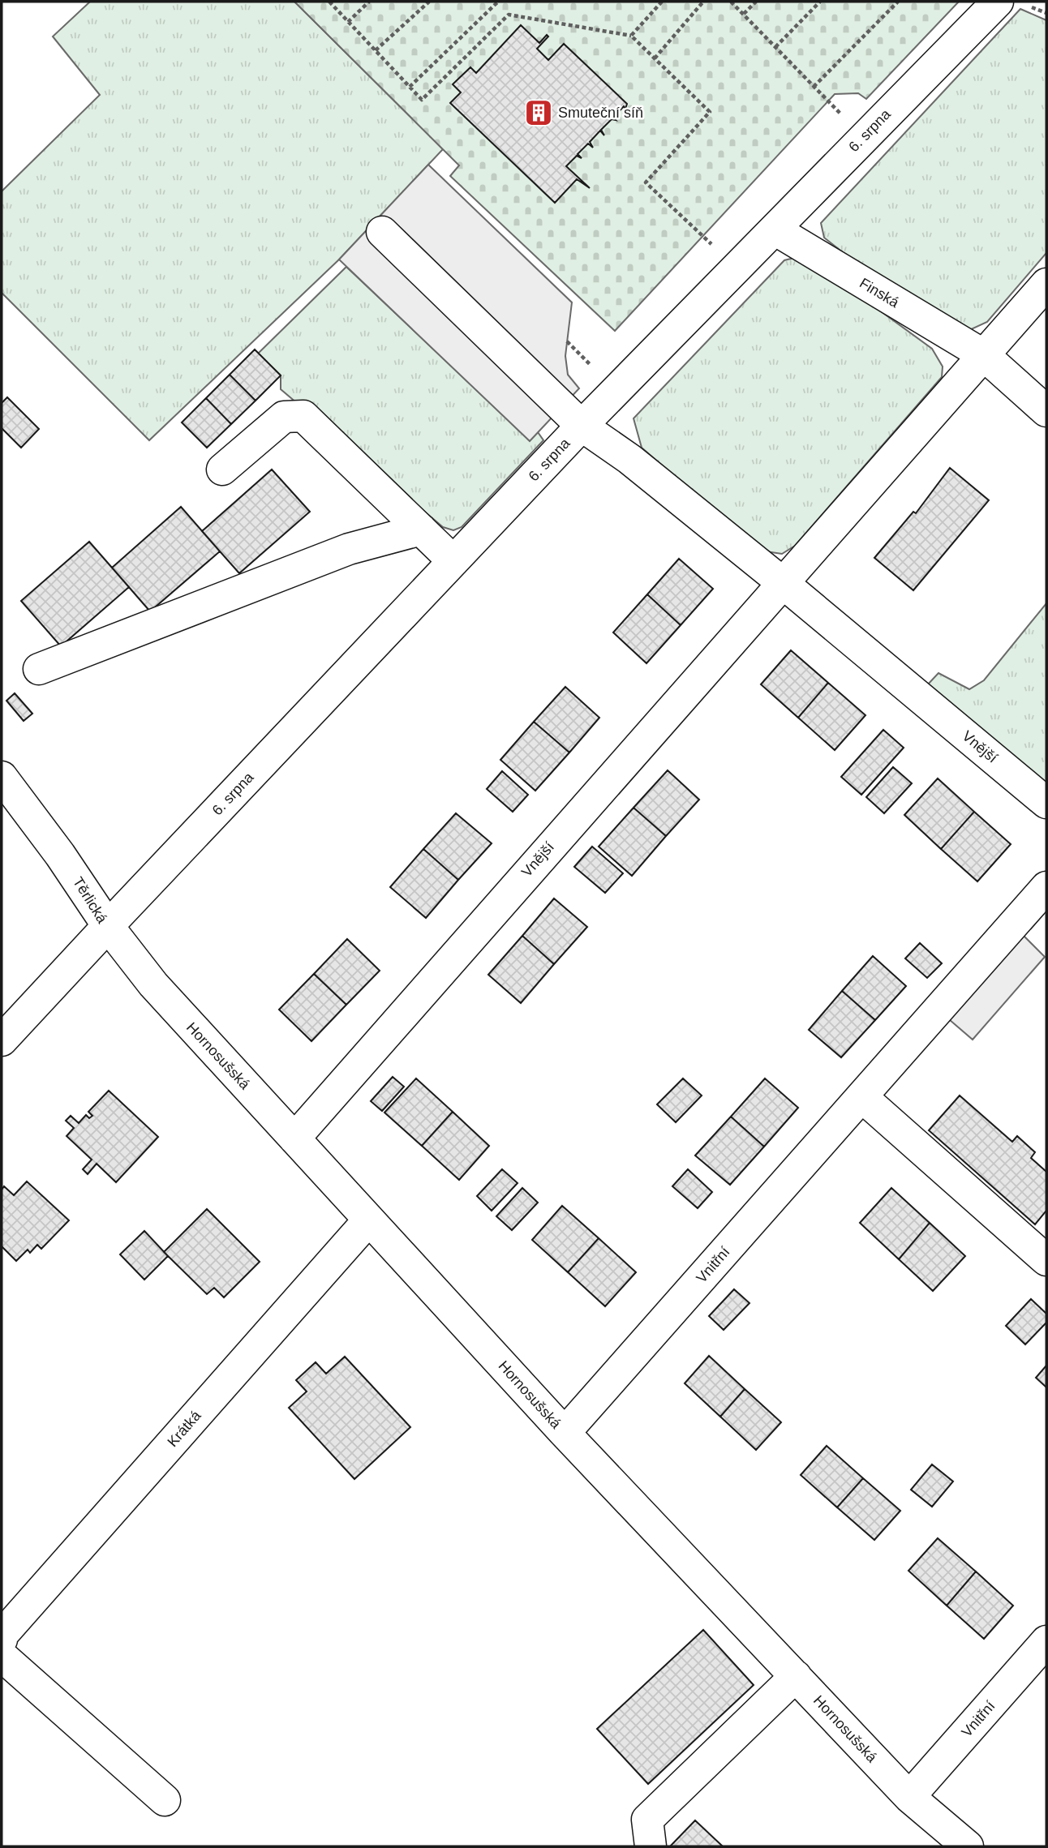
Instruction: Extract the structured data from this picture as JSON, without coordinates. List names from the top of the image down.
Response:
{
  "streets": {
    "street": [
      "6. srpna",
      "Finská",
      "Vnější",
      "Těrlická",
      "Hornosušská",
      "Vnitřní",
      "Krátká"
    ]
  },
  "crossings": [
    ["6. srpna", "Finská"],
    ["6. srpna", "Vnější"],
    ["6. srpna", "Těrlická"],
    ["6. srpna", "Hornosušská"],
    ["Finská", "Vnější"],
    ["Vnější", "Hornosušská"],
    ["Těrlická", "Hornosušská"],
    ["Hornosušská", "Vnitřní"],
    ["Hornosušská", "Krátká"]
  ],
  "places": {
    "building": ["Smuteční síň"]
  }
}
